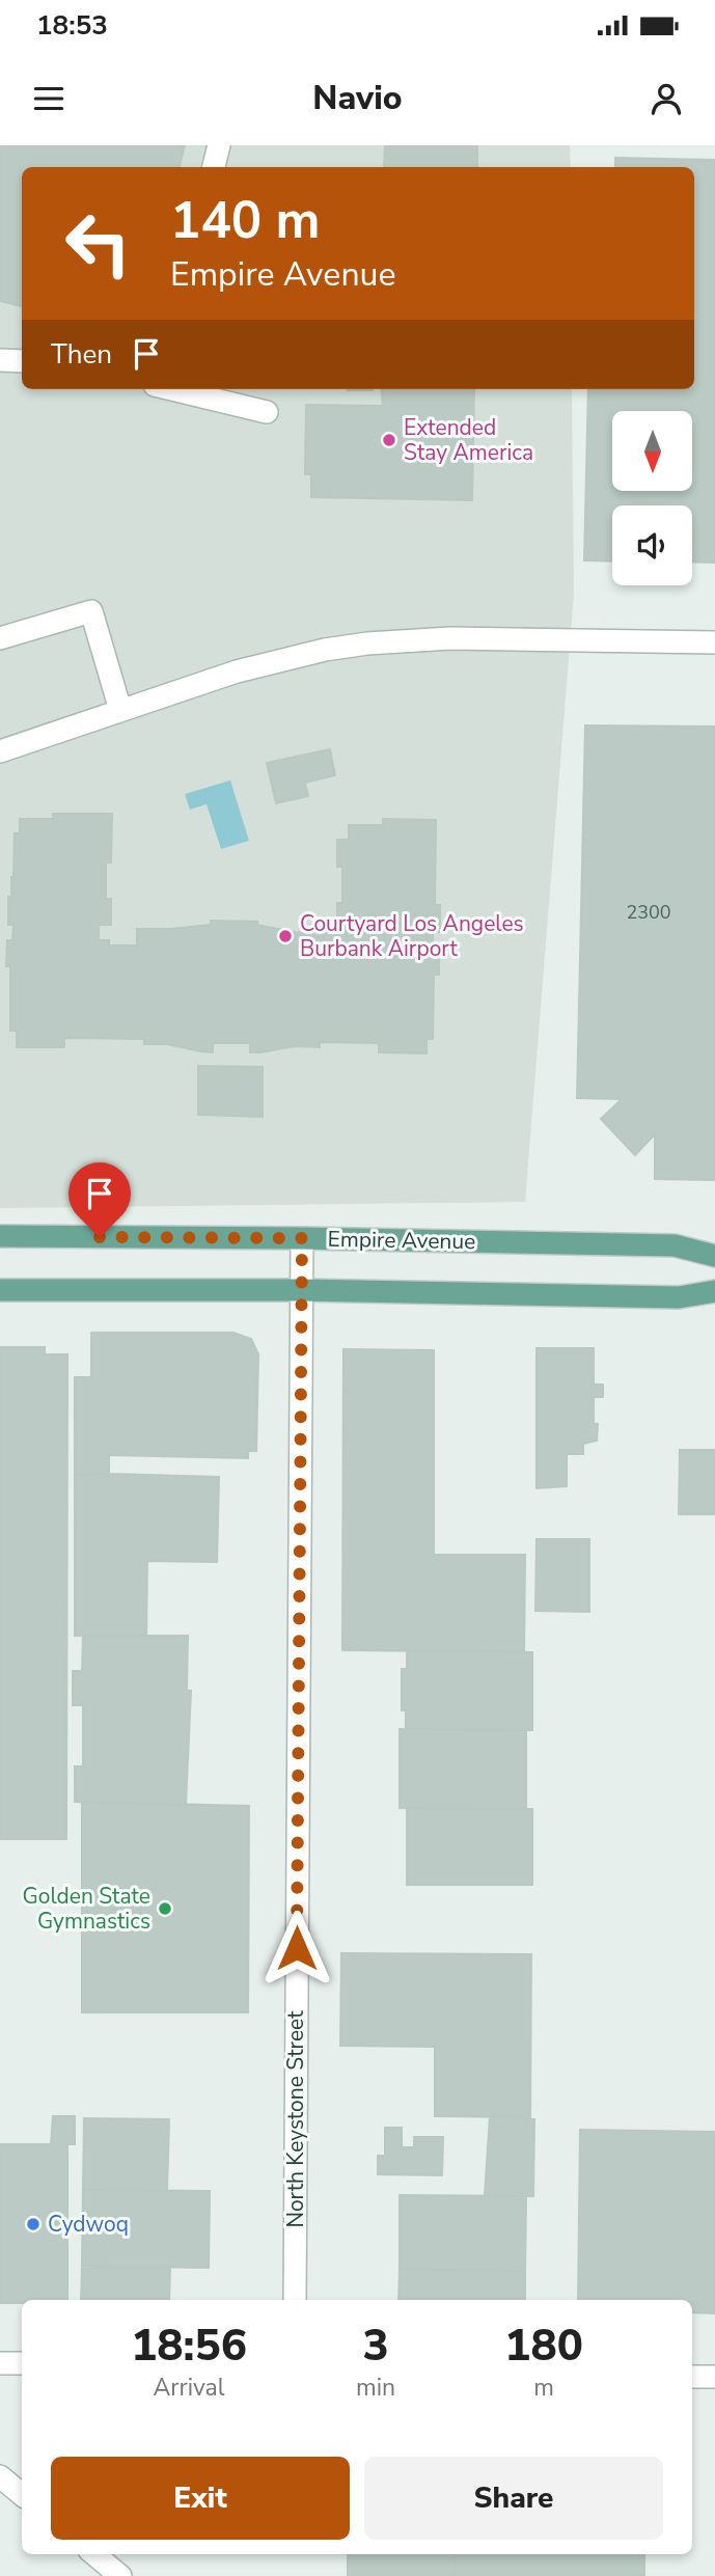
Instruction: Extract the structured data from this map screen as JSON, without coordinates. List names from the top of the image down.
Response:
{
  "streets": {
    "main road": ["Empire Avenue"],
    "street": ["North Keystone Street"]
  },
  "crossings": [
    ["Empire Avenue", "North Keystone Street"]
  ],
  "places": [
    "Extended Stay America",
    "Courtyard Los Angeles Burbank Airport",
    "Golden State Gymnastics",
    "Cydwoq"
  ],
  "house_numbers": ["2300"],
  "north": "bottom",
  "page": {
    "status": "18:53",
    "header": "Navio",
    "turn": ["140 m", "Empire Avenue"],
    "then": "Then",
    "eta": [
      "18:56",
      "Arrival",
      "3",
      "min",
      "180",
      "m"
    ],
    "buttons": ["Exit", "Share"]
  }
}
